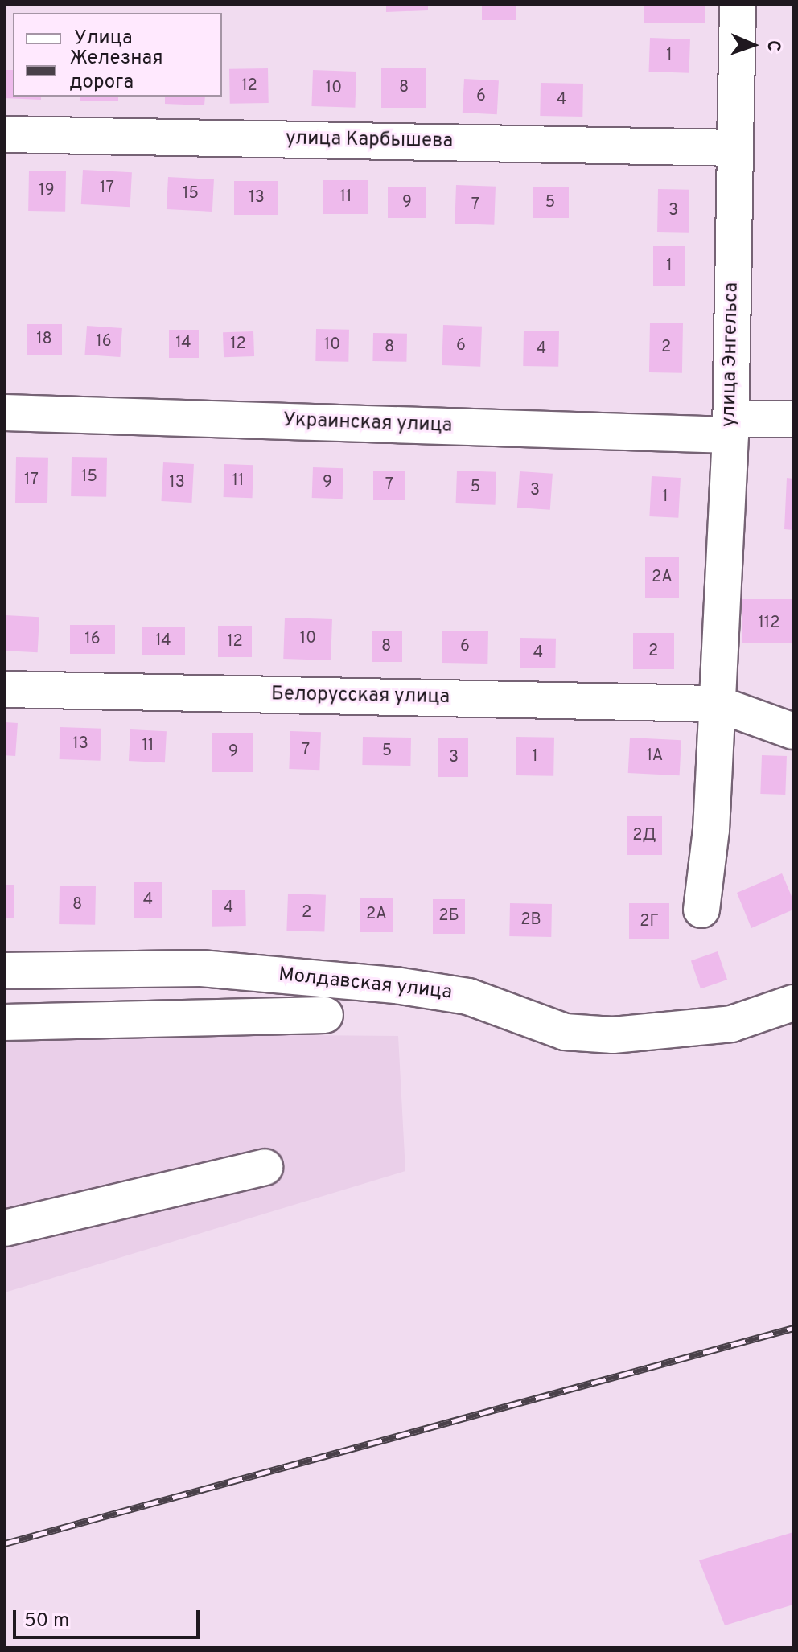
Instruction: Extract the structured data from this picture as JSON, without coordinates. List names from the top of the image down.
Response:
{
  "streets": {
    "street": [
      "улица Карбышева",
      "улица Энгельса",
      "Украинская улица",
      "Белорусская улица",
      "Молдавская улица"
    ]
  },
  "crossings": [
    ["улица Карбышева", "улица Энгельса"],
    ["улица Энгельса", "Украинская улица"],
    ["улица Энгельса", "Белорусская улица"]
  ],
  "house_numbers": [
    "1",
    "12",
    "8",
    "10",
    "6",
    "4",
    "17",
    "19",
    "15",
    "11",
    "13",
    "9",
    "5",
    "7",
    "3",
    "1",
    "18",
    "16",
    "14",
    "12",
    "10",
    "6",
    "8",
    "2",
    "4",
    "15",
    "17",
    "11",
    "13",
    "9",
    "7",
    "5",
    "3",
    "1",
    "2А",
    "112",
    "10",
    "16",
    "14",
    "12",
    "8",
    "6",
    "2",
    "4",
    "13",
    "11",
    "7",
    "5",
    "9",
    "1А",
    "1",
    "3",
    "2Д",
    "4",
    "8",
    "4",
    "2",
    "2А",
    "2Б",
    "2В",
    "2Г"
  ],
  "legend": ["Улица", "Железная дорога"],
  "scale_bar": "50 m",
  "north": "right"
}
